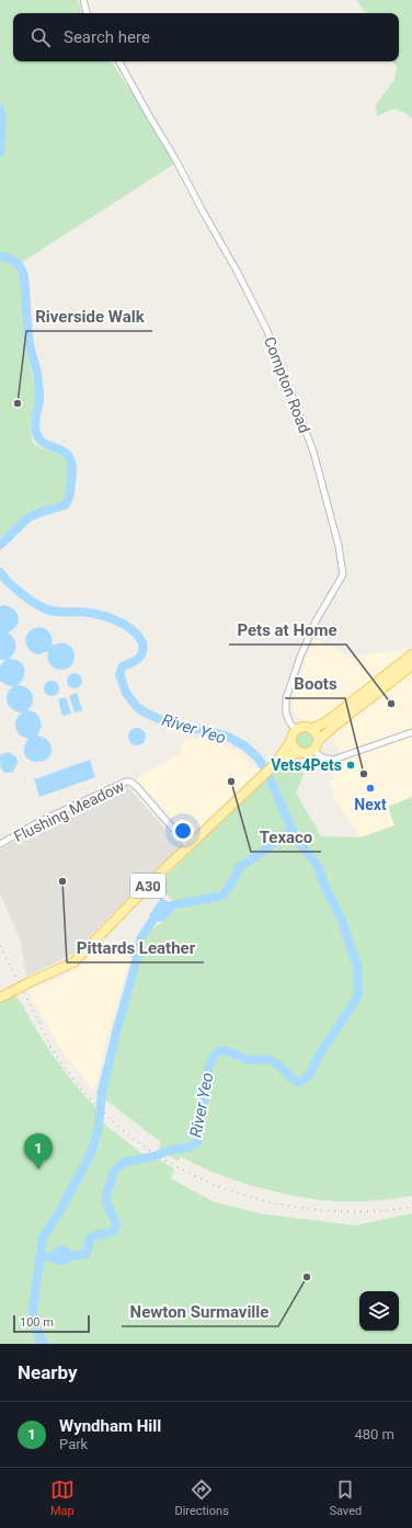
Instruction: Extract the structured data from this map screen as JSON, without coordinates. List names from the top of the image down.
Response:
{
  "streets": {
    "main road": ["A30"],
    "street": ["Compton Road", "Flushing Meadow"]
  },
  "crossings": [
    ["Compton Road", "A30"],
    ["Flushing Meadow", "A30"]
  ],
  "water": ["River Yeo"],
  "places": [
    "Riverside Walk",
    "Pets at Home",
    "Vets4Pets",
    "Boots",
    "Texaco",
    "Next",
    "Pittards Leather",
    "Newton Surmaville"
  ],
  "scale_bar": "100 m",
  "page": {
    "search": "Search here",
    "pins": "1",
    "scale": "100 m",
    "heading": "Nearby",
    "list": [
      {
        "mark": "1",
        "name": "Wyndham Hill",
        "note": "Park",
        "value": "480 m"
      }
    ],
    "nav": ["Map", "Directions", "Saved"]
  }
}
